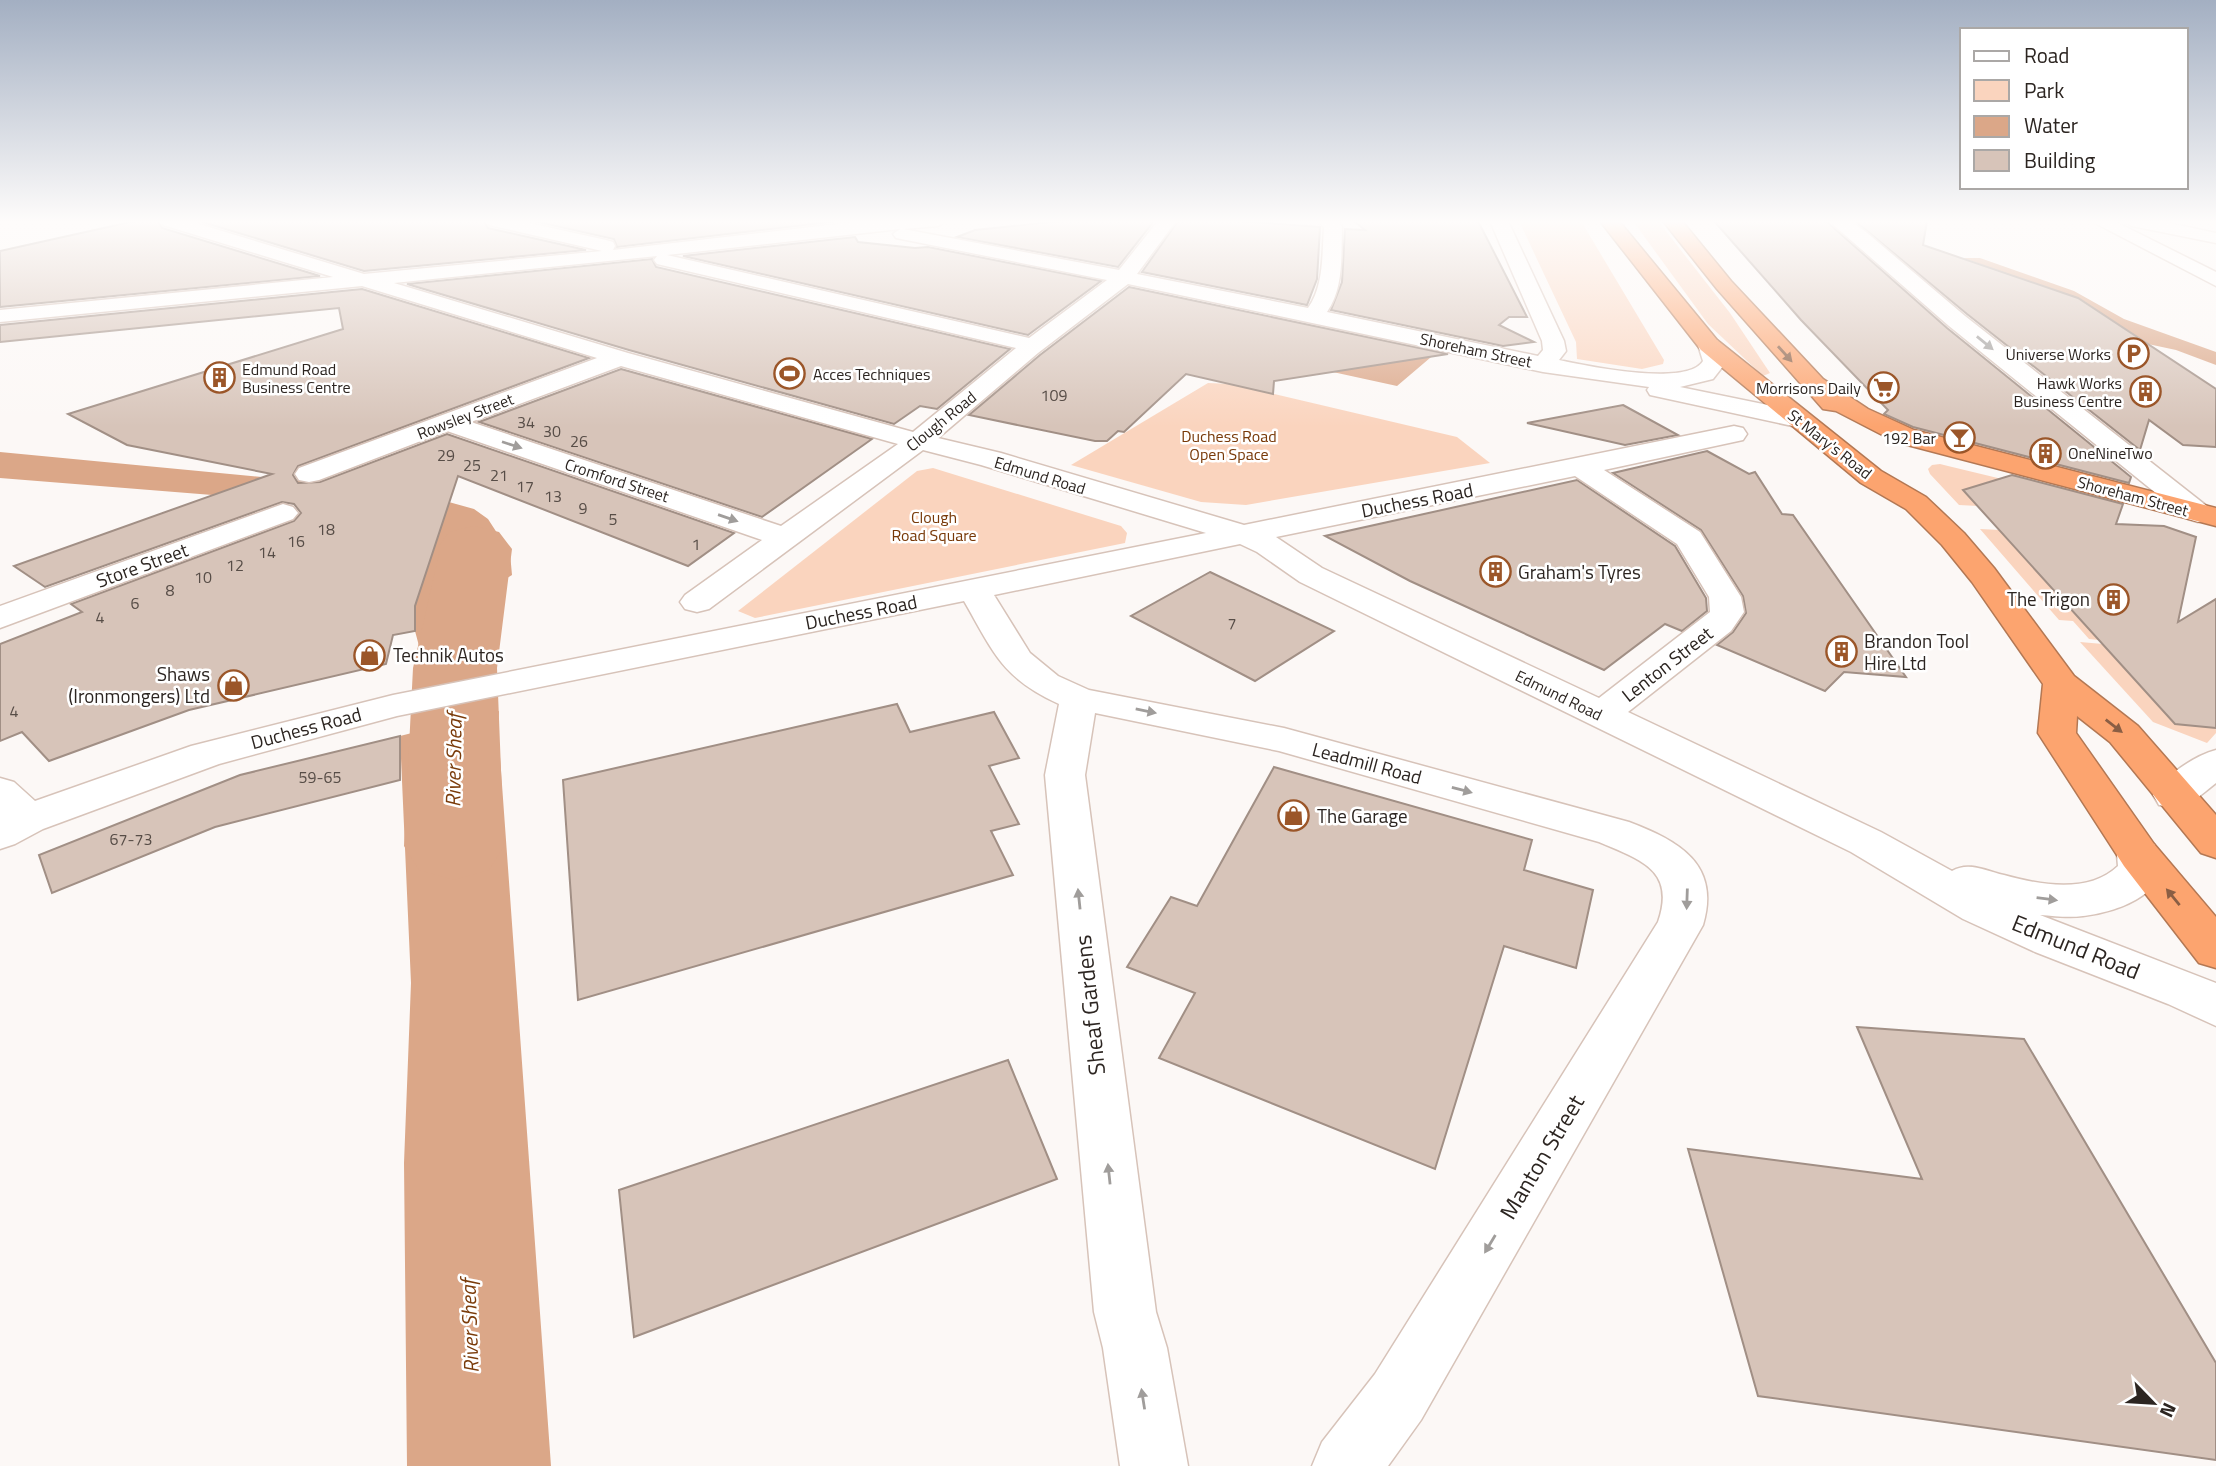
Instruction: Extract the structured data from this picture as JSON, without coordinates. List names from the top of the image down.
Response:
{
  "streets": {
    "highway": ["Shoreham Street", "St Mary's Road"],
    "street": [
      "Rowsley Street",
      "Clough Road",
      "Edmund Road",
      "Cromford Street",
      "Duchess Road",
      "Store Street",
      "Lenton Street",
      "Leadmill Road",
      "Sheaf Gardens",
      "Manton Street"
    ]
  },
  "crossings": [
    ["Shoreham Street", "St Mary's Road"],
    ["Rowsley Street", "Edmund Road"],
    ["Rowsley Street", "Cromford Street"],
    ["Clough Road", "Edmund Road"],
    ["Clough Road", "Cromford Street"],
    ["Edmund Road", "Duchess Road"],
    ["Edmund Road", "Lenton Street"],
    ["Duchess Road", "Lenton Street"],
    ["Leadmill Road", "Sheaf Gardens"],
    ["Leadmill Road", "Manton Street"]
  ],
  "one_way": [
    "Cromford Street",
    "Leadmill Road",
    "Sheaf Gardens",
    "Manton Street"
  ],
  "water": ["River Sheaf"],
  "parks": ["Duchess Road Open Space", "Clough Road Square"],
  "places": {
    "parking": ["Universe Works"],
    "sports": ["Acces Techniques"],
    "building": [
      "Edmund Road Business Centre",
      "Hawk Works Business Centre",
      "OneNineTwo",
      "Graham's Tyres",
      "The Trigon",
      "Brandon Tool Hire Ltd"
    ],
    "supermarket": ["Morrisons Daily"],
    "bar": ["192 Bar"],
    "shop": ["Technik Autos", "Shaws (Ironmongers) Ltd", "The Garage"]
  },
  "house_numbers": [
    "109",
    "34",
    "30",
    "26",
    "29",
    "25",
    "21",
    "17",
    "13",
    "9",
    "5",
    "18",
    "16",
    "1",
    "14",
    "12",
    "10",
    "8",
    "6",
    "4",
    "7",
    "4",
    "59-65",
    "67-73"
  ],
  "legend": [
    "Road",
    "Park",
    "Water",
    "Building"
  ],
  "north": "bottom right"
}
